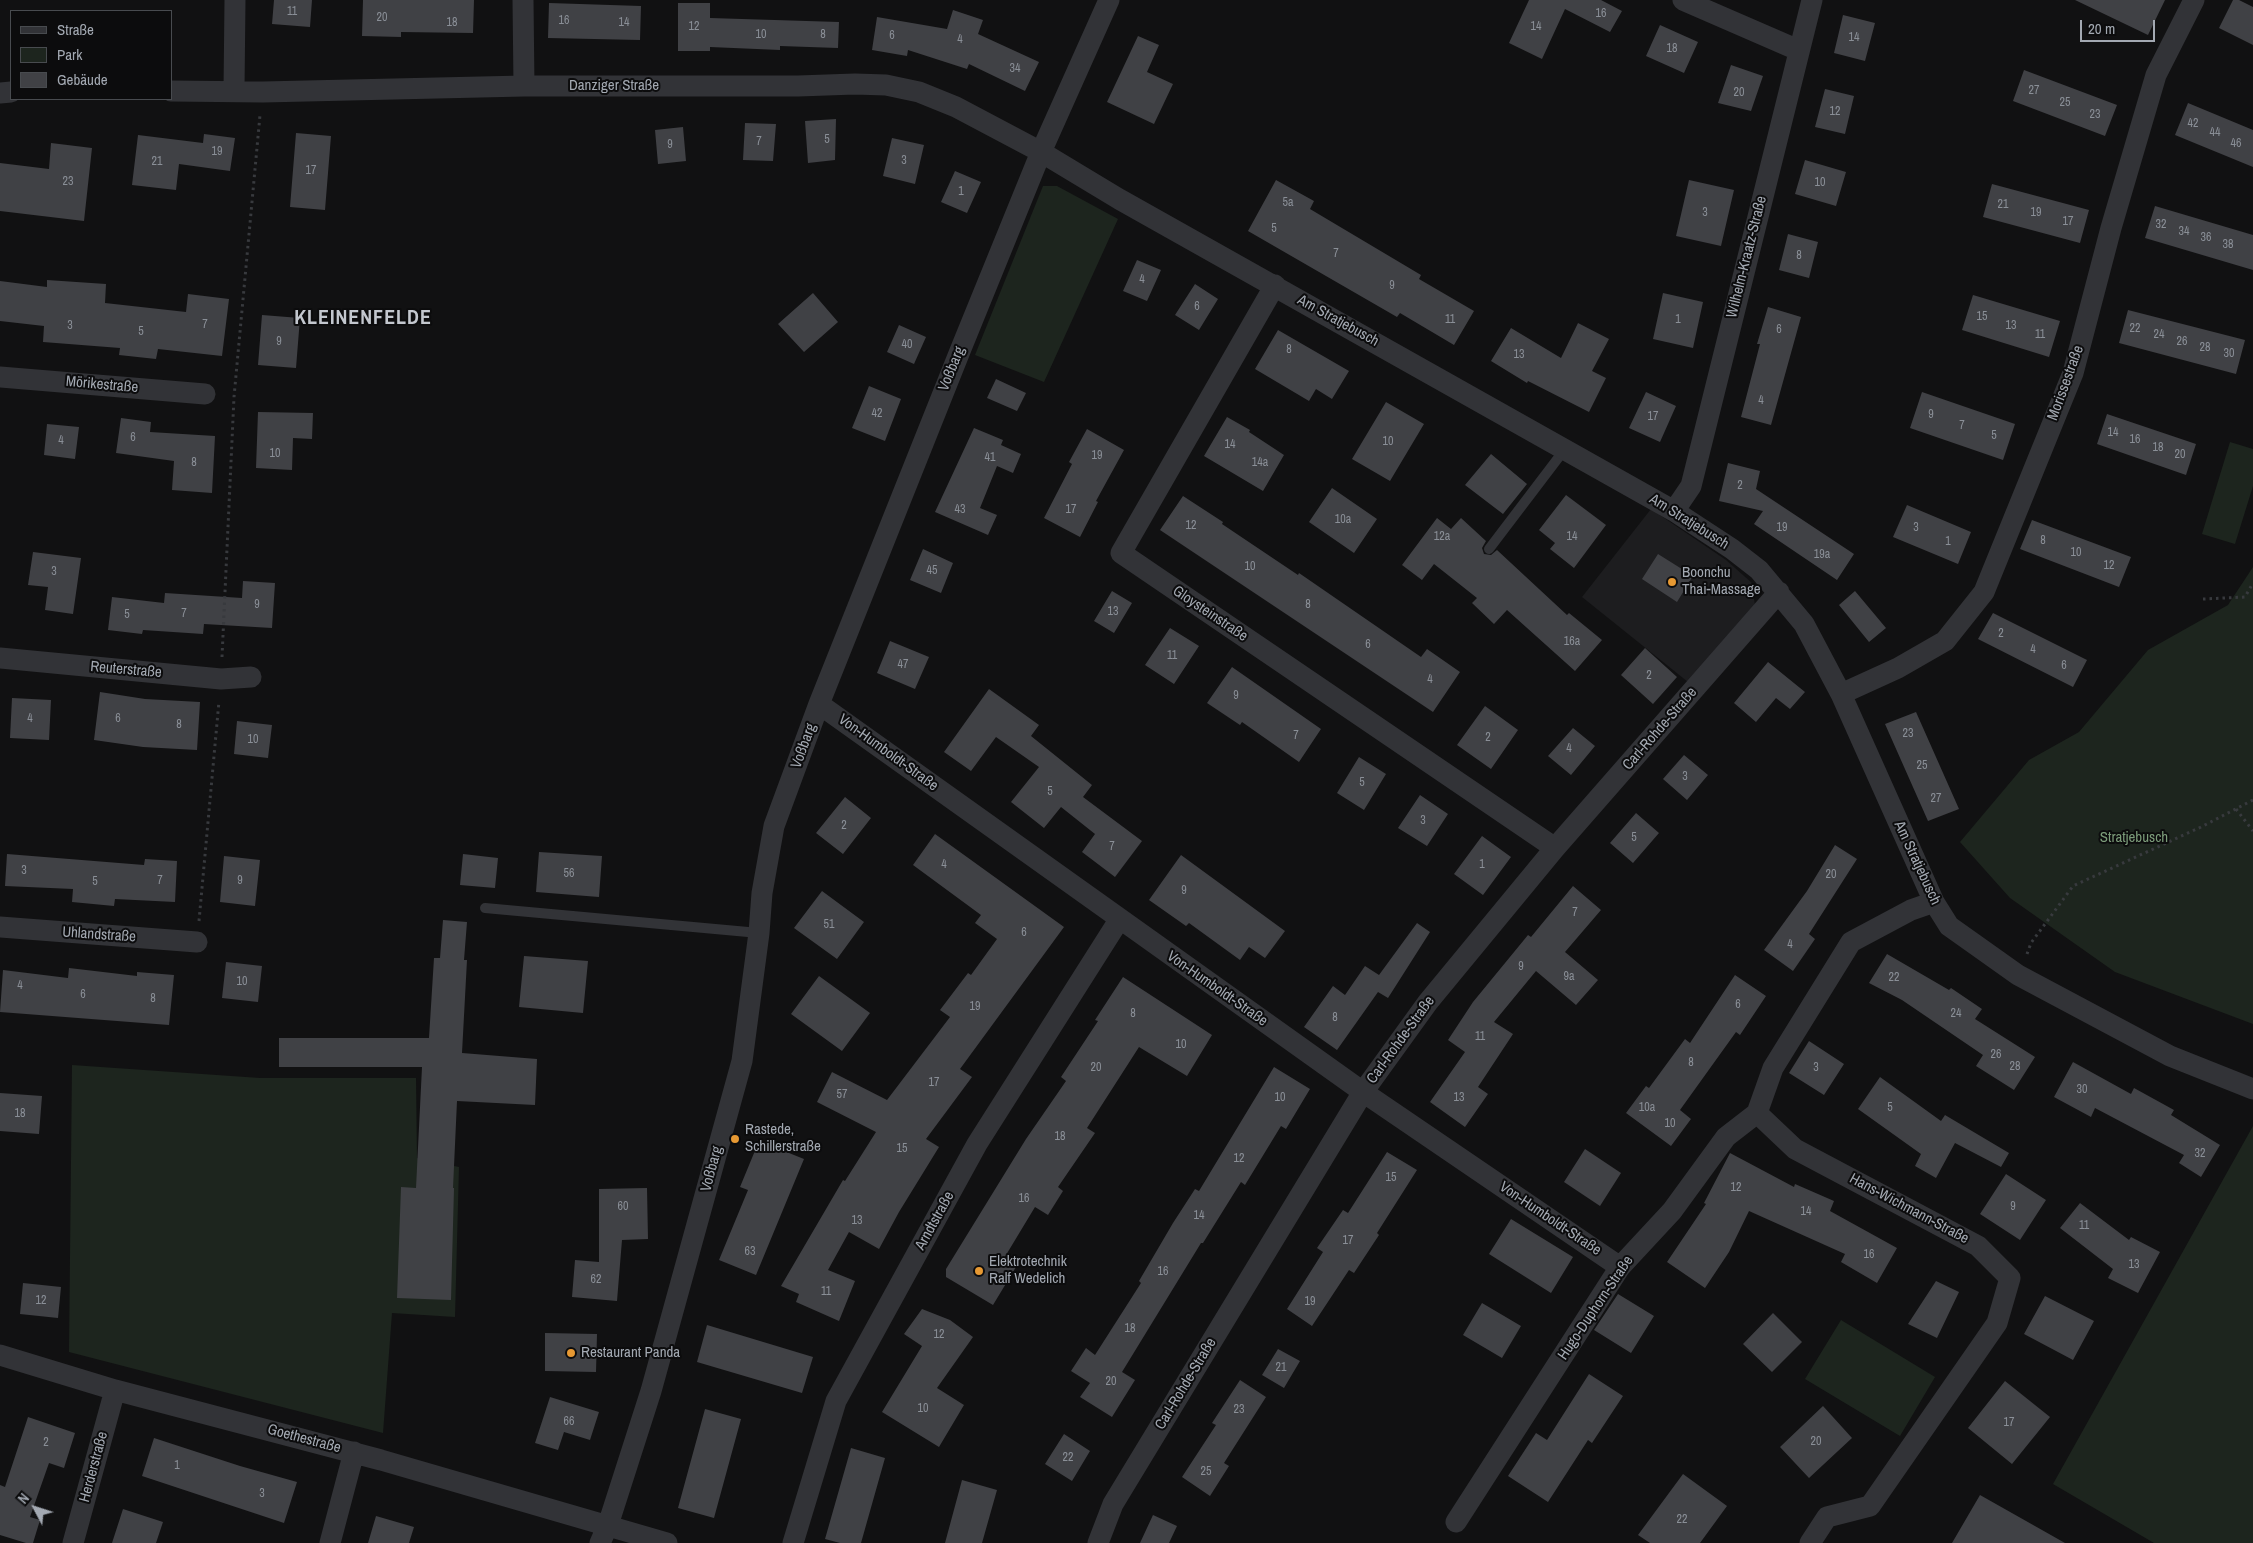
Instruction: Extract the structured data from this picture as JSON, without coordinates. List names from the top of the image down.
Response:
{
  "streets": {
    "street": [
      "Danziger Straße",
      "Wilhelm-Kraatz-Straße",
      "Am Stratjebusch",
      "Voßbarg",
      "Morissestraße",
      "Mörikestraße",
      "Gloysteinstraße",
      "Reuterstraße",
      "Carl-Rohde-Straße",
      "Von-Humboldt-Straße",
      "Uhlandstraße",
      "Hans-Wichmann-Straße",
      "Arndtstraße",
      "Hugo-Duphorn-Straße",
      "Goethestraße",
      "Herderstraße"
    ]
  },
  "crossings": [
    ["Danziger Straße", "Am Stratjebusch"],
    ["Danziger Straße", "Voßbarg"],
    ["Wilhelm-Kraatz-Straße", "Am Stratjebusch"],
    ["Am Stratjebusch", "Voßbarg"],
    ["Am Stratjebusch", "Morissestraße"],
    ["Am Stratjebusch", "Gloysteinstraße"],
    ["Am Stratjebusch", "Carl-Rohde-Straße"],
    ["Voßbarg", "Von-Humboldt-Straße"],
    ["Voßbarg", "Goethestraße"],
    ["Gloysteinstraße", "Carl-Rohde-Straße"],
    ["Carl-Rohde-Straße", "Von-Humboldt-Straße"],
    ["Von-Humboldt-Straße", "Arndtstraße"],
    ["Von-Humboldt-Straße", "Hugo-Duphorn-Straße"],
    ["Hans-Wichmann-Straße", "Hugo-Duphorn-Straße"],
    ["Goethestraße", "Herderstraße"]
  ],
  "districts": ["KLEINENFELDE"],
  "parks": ["Stratjebusch"],
  "places": [
    "Boonchu Thai-Massage",
    "Rastede, Schillerstraße",
    "Elektrotechnik Ralf Wedelich",
    "Restaurant Panda"
  ],
  "house_numbers": [
    "11",
    "16",
    "20",
    "16",
    "18",
    "14",
    "12",
    "14",
    "10",
    "8",
    "6",
    "14",
    "4",
    "18",
    "34",
    "27",
    "20",
    "25",
    "12",
    "23",
    "42",
    "44",
    "5",
    "7",
    "46",
    "9",
    "19",
    "3",
    "21",
    "17",
    "23",
    "10",
    "1",
    "5a",
    "21",
    "3",
    "19",
    "17",
    "32",
    "5",
    "34",
    "36",
    "38",
    "7",
    "8",
    "4",
    "9",
    "6",
    "15",
    "11",
    "1",
    "7",
    "3",
    "13",
    "22",
    "6",
    "5",
    "11",
    "24",
    "9",
    "26",
    "40",
    "28",
    "8",
    "30",
    "13",
    "4",
    "42",
    "9",
    "17",
    "7",
    "14",
    "5",
    "6",
    "16",
    "4",
    "10",
    "14",
    "18",
    "10",
    "20",
    "19",
    "41",
    "8",
    "14a",
    "2",
    "43",
    "17",
    "10a",
    "12",
    "19",
    "3",
    "12a",
    "14",
    "8",
    "1",
    "10",
    "19a",
    "12",
    "10",
    "45",
    "3",
    "9",
    "8",
    "13",
    "7",
    "5",
    "2",
    "16a",
    "6",
    "4",
    "11",
    "47",
    "6",
    "2",
    "4",
    "9",
    "4",
    "6",
    "8",
    "23",
    "7",
    "2",
    "10",
    "4",
    "25",
    "3",
    "5",
    "5",
    "27",
    "3",
    "2",
    "5",
    "7",
    "4",
    "1",
    "3",
    "56",
    "20",
    "7",
    "9",
    "5",
    "9",
    "7",
    "51",
    "6",
    "4",
    "9",
    "9a",
    "22",
    "10",
    "4",
    "6",
    "8",
    "6",
    "19",
    "8",
    "24",
    "8",
    "11",
    "10",
    "26",
    "8",
    "28",
    "20",
    "3",
    "17",
    "30",
    "57",
    "10",
    "13",
    "10a",
    "5",
    "18",
    "10",
    "18",
    "15",
    "32",
    "12",
    "15",
    "12",
    "16",
    "60",
    "9",
    "14",
    "14",
    "13",
    "11",
    "17",
    "63",
    "16",
    "13",
    "16",
    "62",
    "11",
    "12",
    "19",
    "18",
    "12",
    "21",
    "20",
    "10",
    "23",
    "66",
    "17",
    "20",
    "2",
    "22",
    "1",
    "25",
    "3",
    "22"
  ],
  "legend": ["Straße", "Park", "Gebäude"],
  "scale_bar": "20 m",
  "north": "top left"
}
